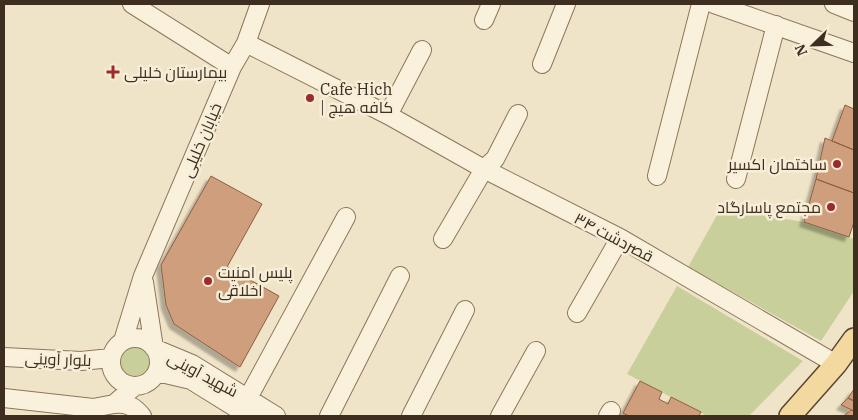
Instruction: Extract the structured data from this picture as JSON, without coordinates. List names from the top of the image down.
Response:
{
  "streets": {
    "street": [
      "خیابان خلیلی",
      "قصردشت ۳۴",
      "بلوار آوینی",
      "شهید آوینی"
    ]
  },
  "crossings": [
    ["خیابان خلیلی", "قصردشت ۳۴"],
    ["خیابان خلیلی", "بلوار آوینی"],
    ["خیابان خلیلی", "شهید آوینی"],
    ["بلوار آوینی", "شهید آوینی"]
  ],
  "places": {
    "health": ["بیمارستان خلیلی"],
    "other": [
      "Cafe Hich | کافه هیچ",
      "ساختمان اکسیر",
      "مجتمع پاسارگاد",
      "پلیس امنیت اخلاقی"
    ]
  },
  "north": "bottom left"
}
